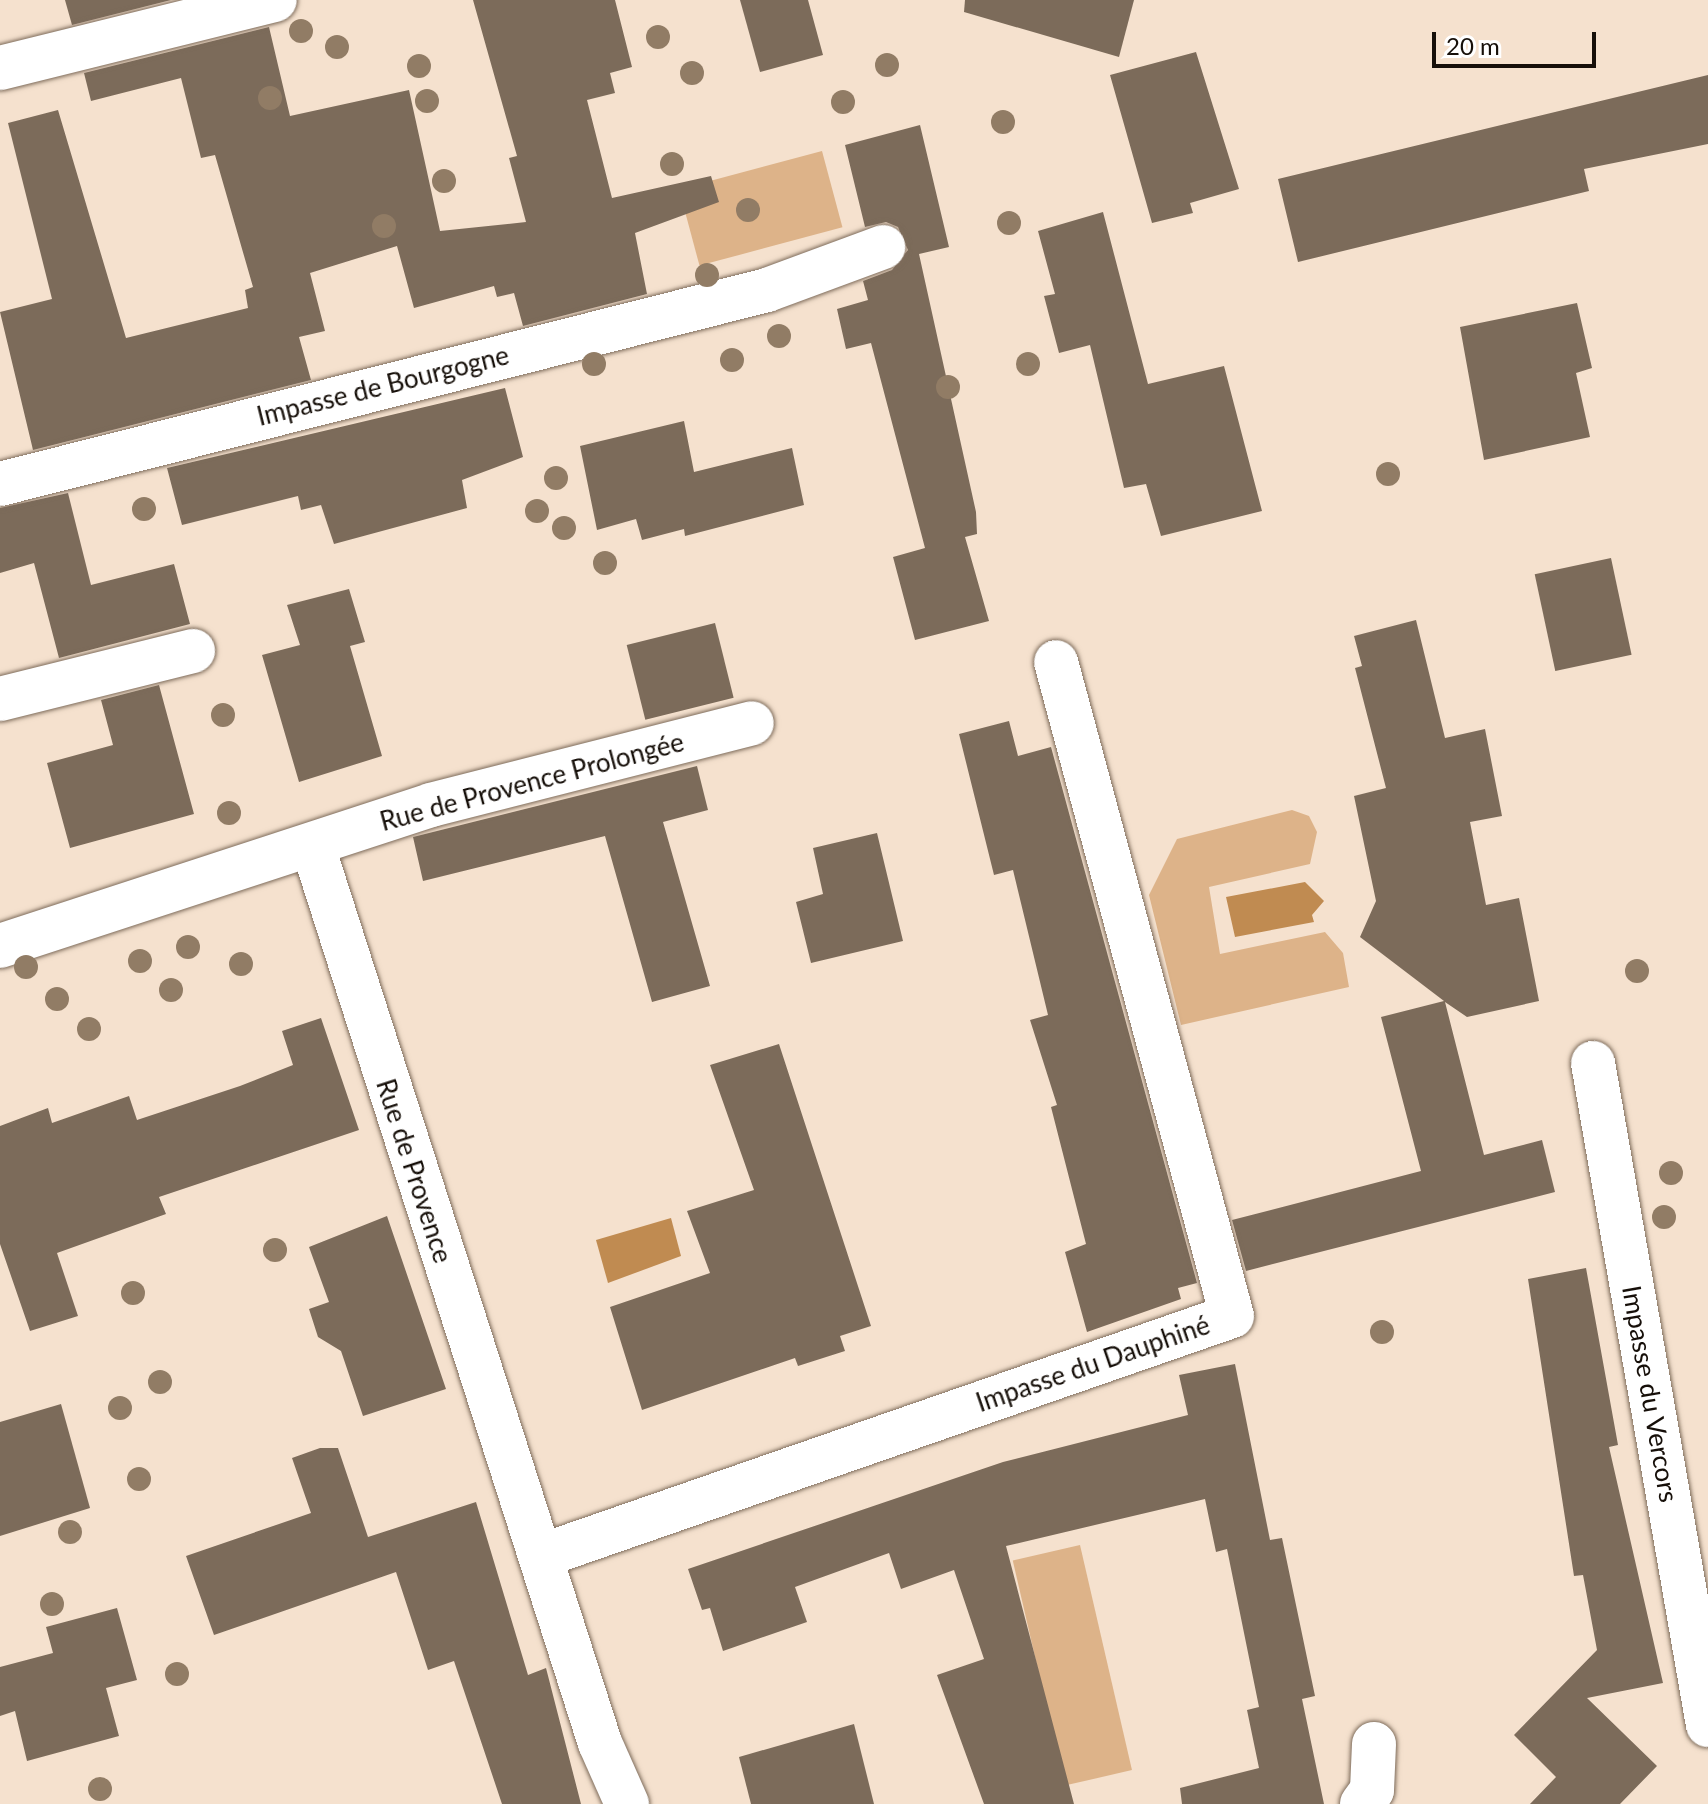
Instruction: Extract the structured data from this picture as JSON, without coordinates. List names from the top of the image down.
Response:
{
  "streets": {
    "street": [
      "Impasse de Bourgogne",
      "Rue de Provence Prolongée",
      "Rue de Provence",
      "Impasse du Dauphiné",
      "Impasse du Vercors"
    ]
  },
  "crossings": [
    ["Rue de Provence Prolongée", "Rue de Provence"],
    ["Rue de Provence", "Impasse du Dauphiné"]
  ],
  "scale_bar": "20 m"
}
